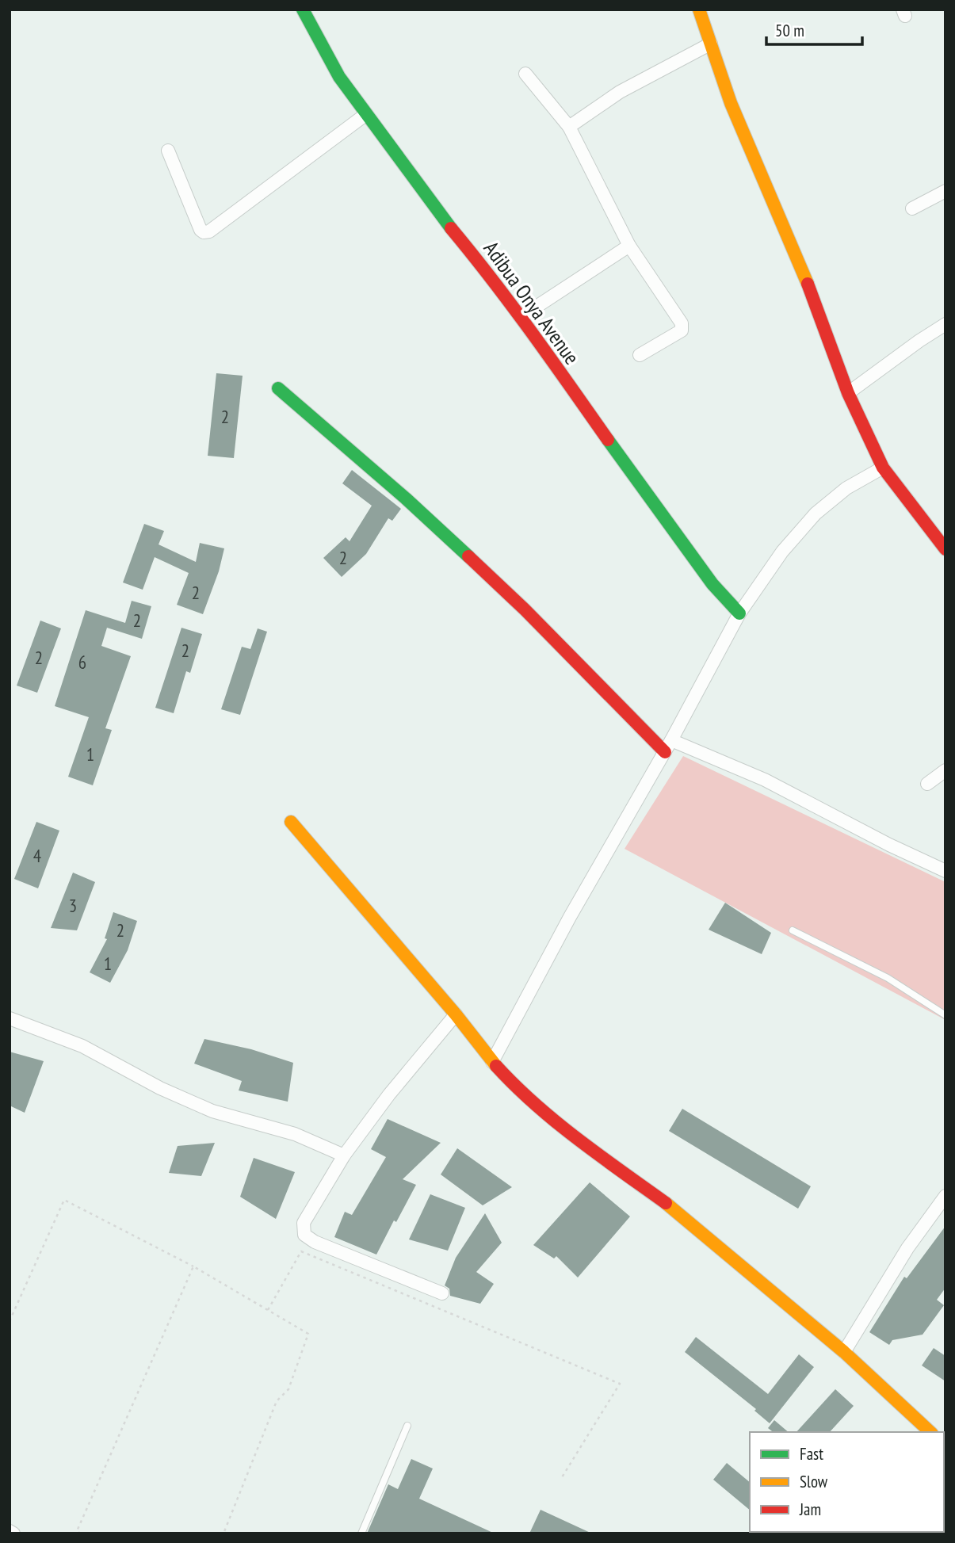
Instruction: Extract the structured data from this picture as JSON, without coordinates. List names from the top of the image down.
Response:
{
  "streets": {
    "street": ["Adibua Onya Avenue"]
  },
  "house_numbers": [
    "2",
    "2",
    "2",
    "2",
    "2",
    "2",
    "6",
    "1",
    "4",
    "3",
    "2",
    "1"
  ],
  "legend": ["Fast", "Slow", "Jam"],
  "scale_bar": "50 m"
}
